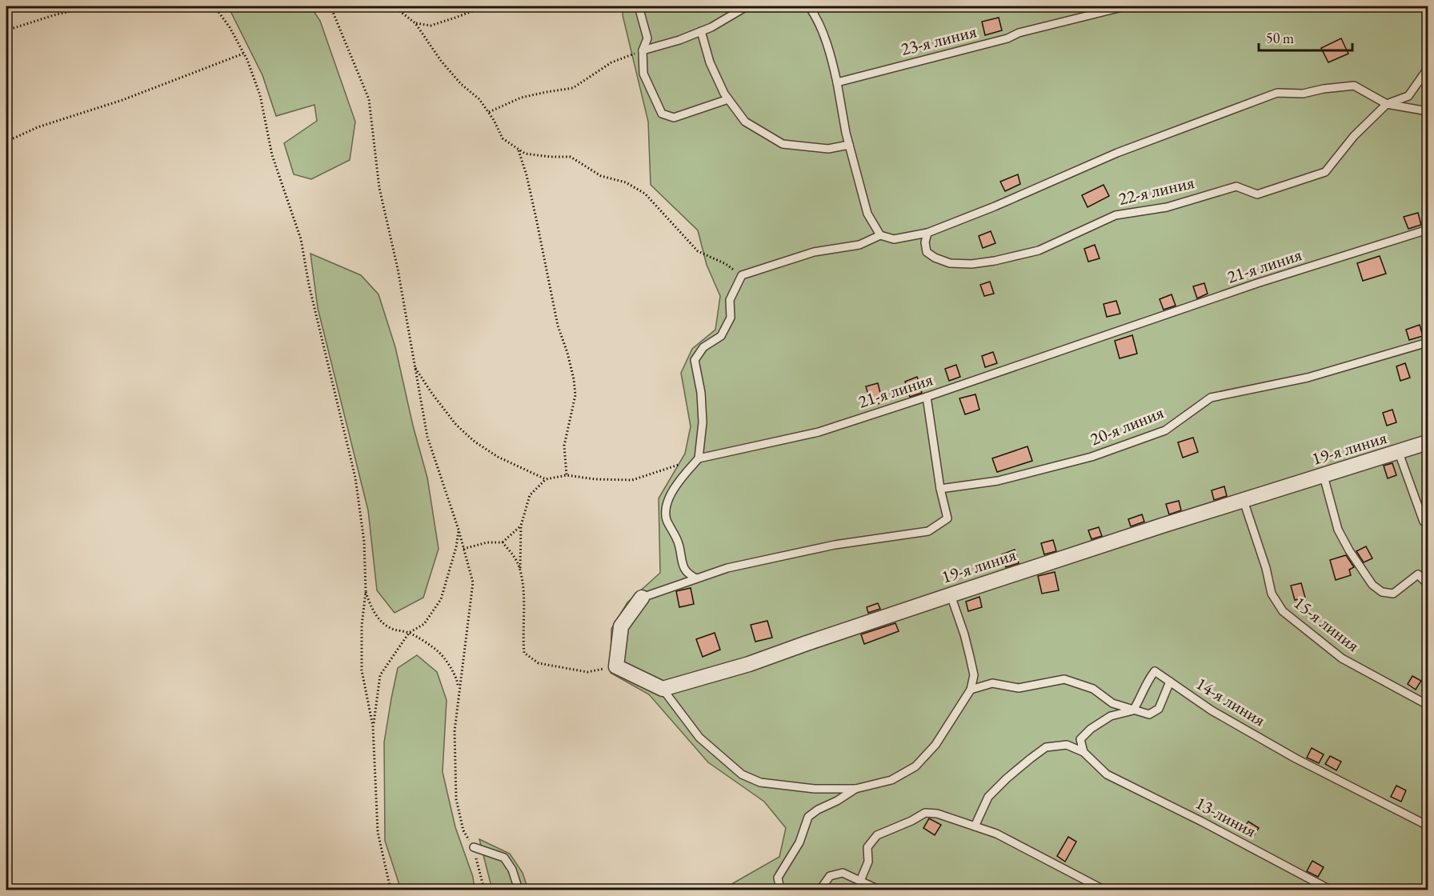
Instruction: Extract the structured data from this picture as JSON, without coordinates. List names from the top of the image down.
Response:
{
  "streets": {
    "street": ["19-я линия"],
    "lane": [
      "23-я линия",
      "22-я линия",
      "21-я линия",
      "20-я линия",
      "15-я линия",
      "14-я линия",
      "13-линия"
    ]
  },
  "crossings": [
    ["19-я линия", "15-я линия"]
  ],
  "scale_bar": "50 m"
}
